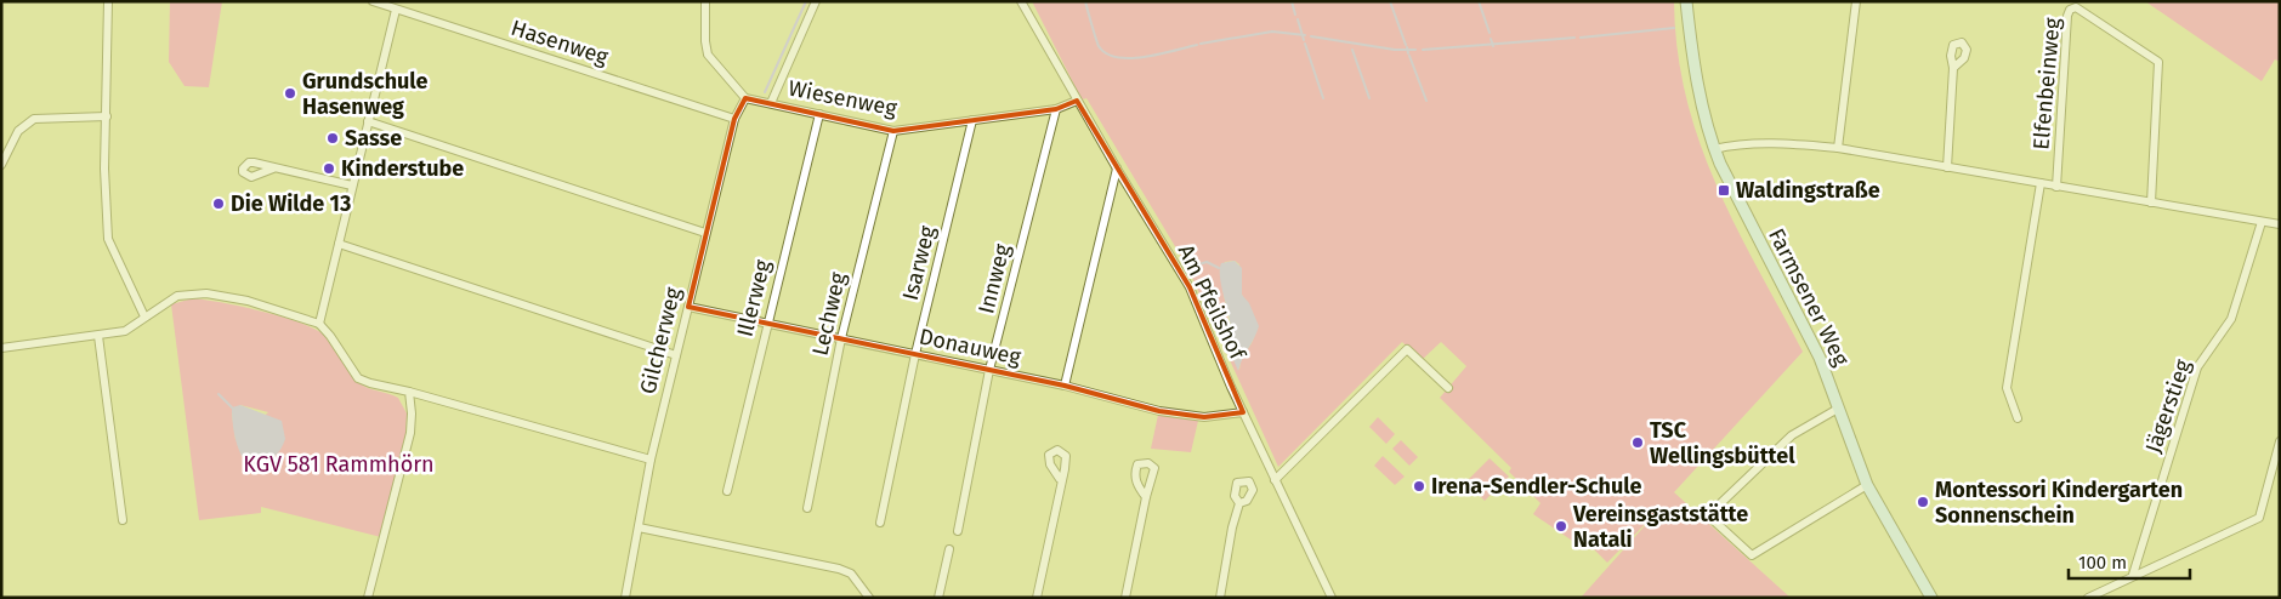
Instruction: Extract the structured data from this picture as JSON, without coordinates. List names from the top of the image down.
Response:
{
  "streets": {
    "main road": ["Farmsener Weg"],
    "street": [
      "Hasenweg",
      "Elfenbeinweg",
      "Wiesenweg",
      "Isarweg",
      "Innweg",
      "Illerweg",
      "Am Pfeilshof",
      "Lechweg",
      "Gilcherweg",
      "Donauweg",
      "Jägerstieg"
    ]
  },
  "crossings": [
    ["Hasenweg", "Gilcherweg"],
    ["Wiesenweg", "Isarweg"],
    ["Wiesenweg", "Innweg"],
    ["Wiesenweg", "Illerweg"],
    ["Wiesenweg", "Am Pfeilshof"],
    ["Wiesenweg", "Lechweg"],
    ["Wiesenweg", "Gilcherweg"],
    ["Isarweg", "Donauweg"],
    ["Innweg", "Donauweg"],
    ["Illerweg", "Donauweg"],
    ["Am Pfeilshof", "Donauweg"],
    ["Lechweg", "Donauweg"],
    ["Gilcherweg", "Donauweg"]
  ],
  "parks": ["KGV 581 Rammhörn"],
  "places": {
    "other": [
      "Grundschule Hasenweg",
      "Sasse",
      "Kinderstube",
      "Die Wilde 13",
      "TSC Wellingsbüttel",
      "Irena-Sendler-Schule",
      "Montessori Kindergarten Sonnenschein",
      "Vereinsgaststätte Natali"
    ],
    "transit": ["Waldingstraße"]
  },
  "scale_bar": "100 m"
}
